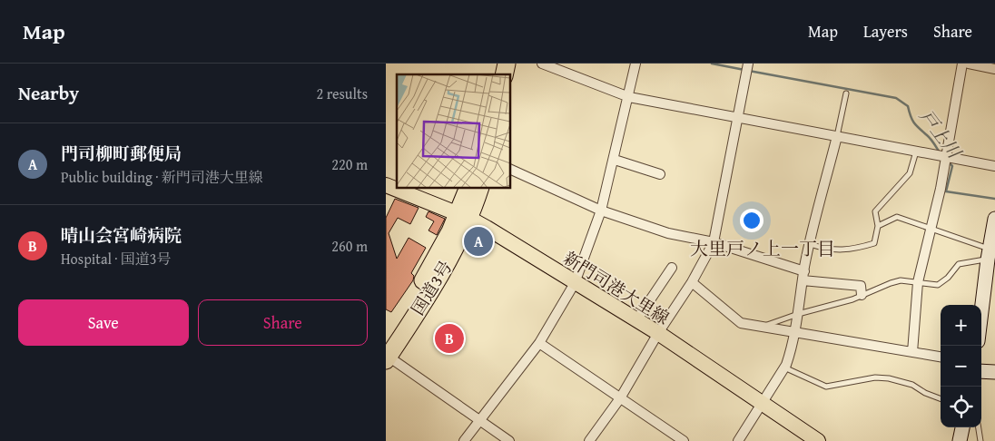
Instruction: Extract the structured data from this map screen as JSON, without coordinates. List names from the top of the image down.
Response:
{
  "streets": {
    "highway": ["国道3号"],
    "main road": ["新門司港大里線"]
  },
  "crossings": [
    ["国道3号", "新門司港大里線"]
  ],
  "districts": ["大里戸ノ上一丁目"],
  "water": ["戸上川"],
  "page": {
    "header": "Map",
    "nav": ["Map", "Layers", "Share"],
    "heading": ["Nearby", "2 results"],
    "list": [
      {
        "mark": "A",
        "name": "門司柳町郵便局",
        "note": "Public building · 新門司港大里線",
        "value": "220 m"
      },
      {
        "mark": "B",
        "name": "晴山会宮崎病院",
        "note": "Hospital · 国道3号",
        "value": "260 m"
      }
    ],
    "pins": ["A", "B"],
    "buttons": ["Save", "Share"],
    "map_buttons": ["+", "−"]
  }
}
